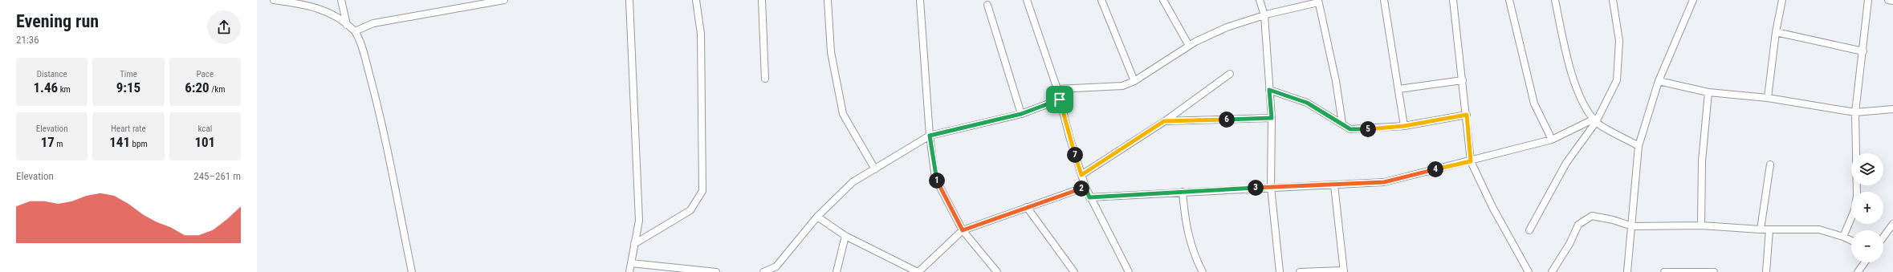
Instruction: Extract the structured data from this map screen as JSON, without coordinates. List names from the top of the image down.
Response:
{
  "page": {
    "heading": ["Evening run", "21:36"],
    "stats": [
      ["Distance", "1.46 km"],
      ["Time", "9:15"],
      ["Pace", "6:20 /km"],
      ["Elevation", "17 m"],
      ["Heart rate", "141 bpm"],
      ["kcal", "101"]
    ],
    "pins": [
      "6",
      "5",
      "7",
      "4",
      "1",
      "3",
      "2"
    ],
    "map_buttons": ["+", "−"],
    "chart": ["Elevation", "245–261 m"]
  }
}
